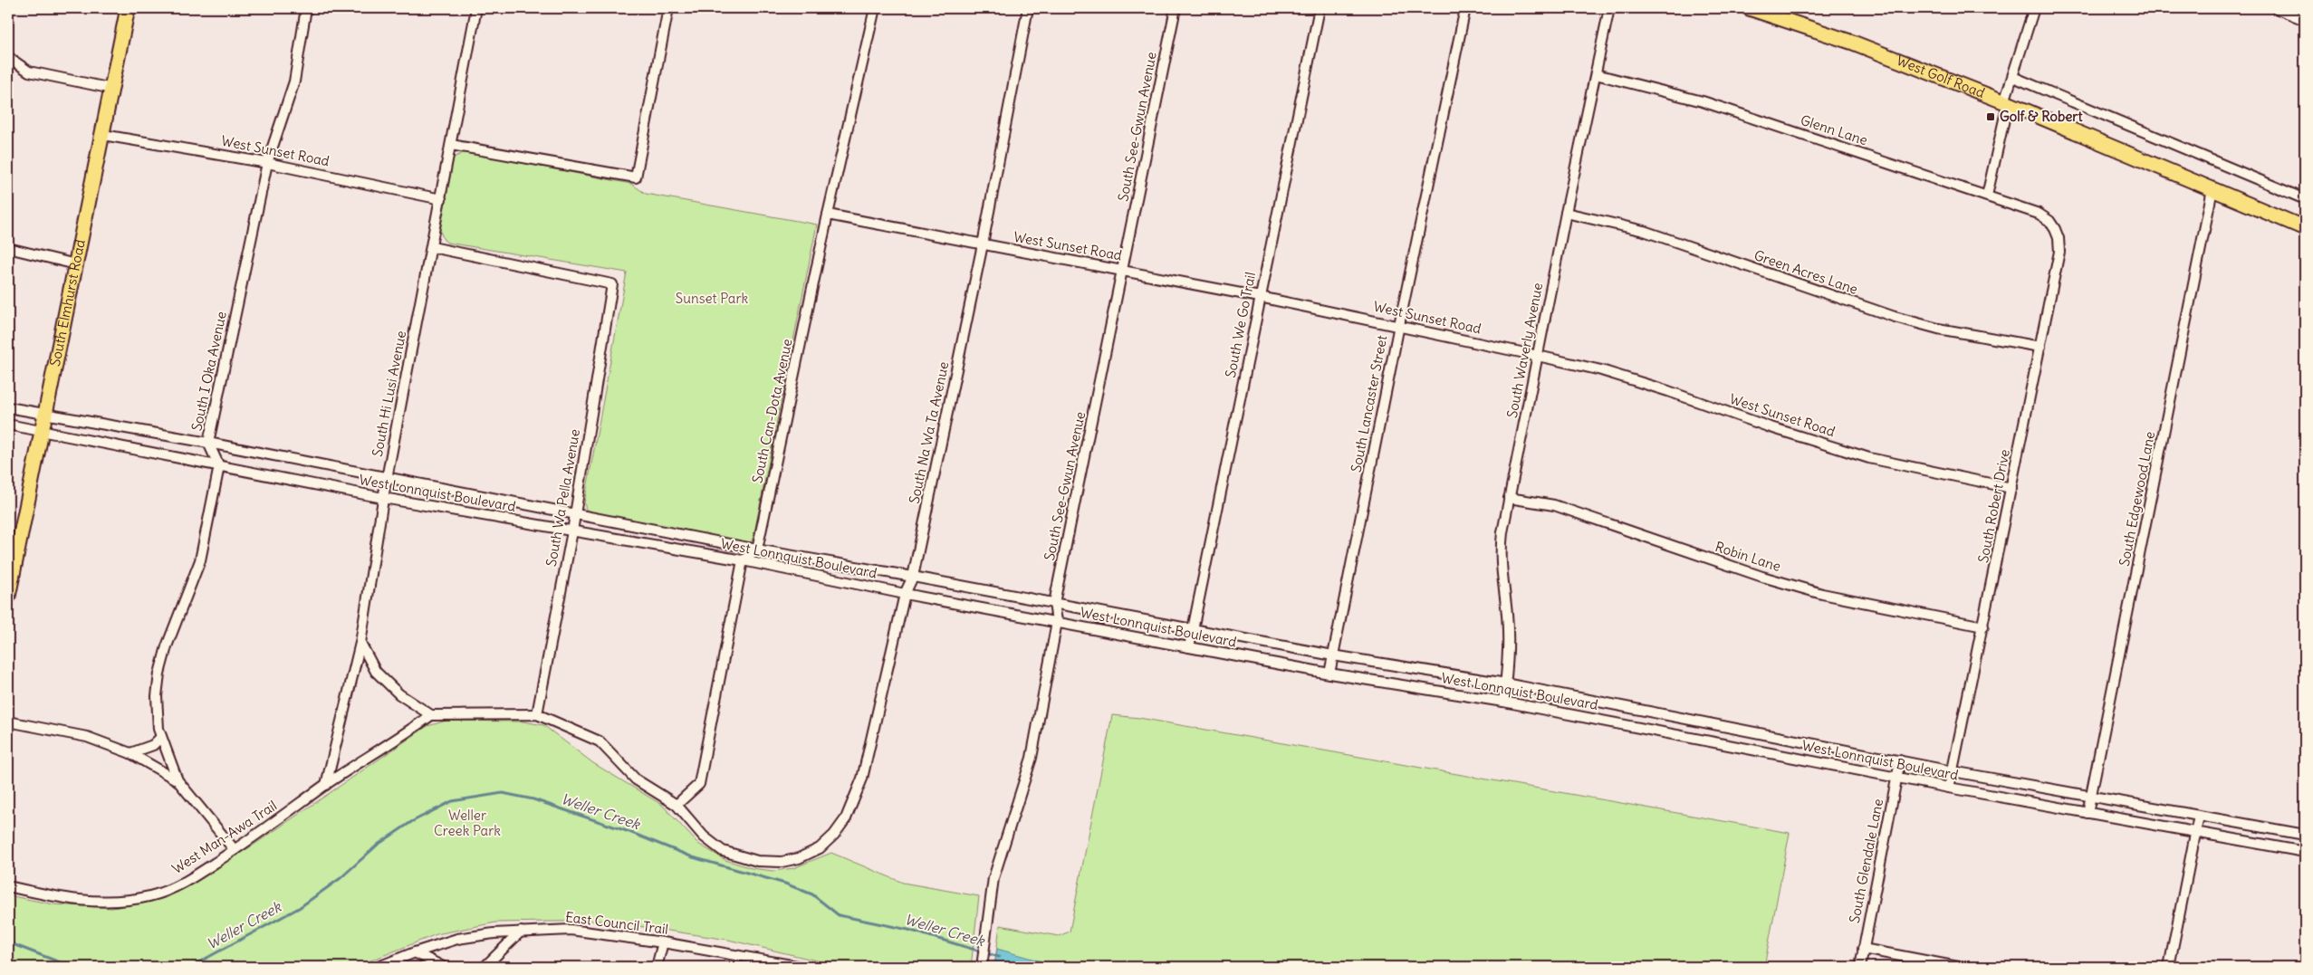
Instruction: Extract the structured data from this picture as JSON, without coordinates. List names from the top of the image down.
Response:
{
  "streets": {
    "main road": ["West Golf Road", "South Elmhurst Road"],
    "street": [
      "South See-Gwun Avenue",
      "Glenn Lane",
      "West Sunset Road",
      "Green Acres Lane",
      "South We Go Trail",
      "South Waverly Avenue",
      "South I Oka Avenue",
      "South Hi Lusi Avenue",
      "South Lancaster Street",
      "South Can-Dota Avenue",
      "South Na Wa Ta Avenue",
      "West Lonnquist Boulevard",
      "South Wa Pella Avenue",
      "South Edgewood Lane",
      "South Robert Drive",
      "Robin Lane",
      "West Man-Awa Trail",
      "South Glendale Lane",
      "East Council Trail"
    ]
  },
  "crossings": [
    ["West Golf Road", "South Edgewood Lane"],
    ["South See-Gwun Avenue", "West Sunset Road"],
    ["South See-Gwun Avenue", "West Lonnquist Boulevard"],
    ["Glenn Lane", "South Waverly Avenue"],
    ["Glenn Lane", "South Robert Drive"],
    ["West Sunset Road", "South Elmhurst Road"],
    ["West Sunset Road", "South We Go Trail"],
    ["West Sunset Road", "South Waverly Avenue"],
    ["West Sunset Road", "South I Oka Avenue"],
    ["West Sunset Road", "South Hi Lusi Avenue"],
    ["West Sunset Road", "South Lancaster Street"],
    ["West Sunset Road", "South Can-Dota Avenue"],
    ["West Sunset Road", "South Na Wa Ta Avenue"],
    ["West Sunset Road", "South Robert Drive"],
    ["Green Acres Lane", "South Waverly Avenue"],
    ["Green Acres Lane", "South Robert Drive"],
    ["South Elmhurst Road", "West Lonnquist Boulevard"],
    ["South We Go Trail", "West Lonnquist Boulevard"],
    ["South Waverly Avenue", "West Lonnquist Boulevard"],
    ["South Waverly Avenue", "Robin Lane"],
    ["South I Oka Avenue", "West Lonnquist Boulevard"],
    ["South Hi Lusi Avenue", "West Lonnquist Boulevard"],
    ["South Hi Lusi Avenue", "South Wa Pella Avenue"],
    ["South Hi Lusi Avenue", "West Man-Awa Trail"],
    ["South Lancaster Street", "West Lonnquist Boulevard"],
    ["South Can-Dota Avenue", "West Lonnquist Boulevard"],
    ["South Na Wa Ta Avenue", "West Lonnquist Boulevard"],
    ["West Lonnquist Boulevard", "South Wa Pella Avenue"],
    ["West Lonnquist Boulevard", "South Edgewood Lane"],
    ["West Lonnquist Boulevard", "South Robert Drive"],
    ["West Lonnquist Boulevard", "South Glendale Lane"],
    ["South Robert Drive", "Robin Lane"]
  ],
  "water": ["Weller Creek"],
  "parks": ["Sunset Park", "Weller Creek Park"],
  "places": {
    "transit": ["Golf & Robert"]
  }
}
